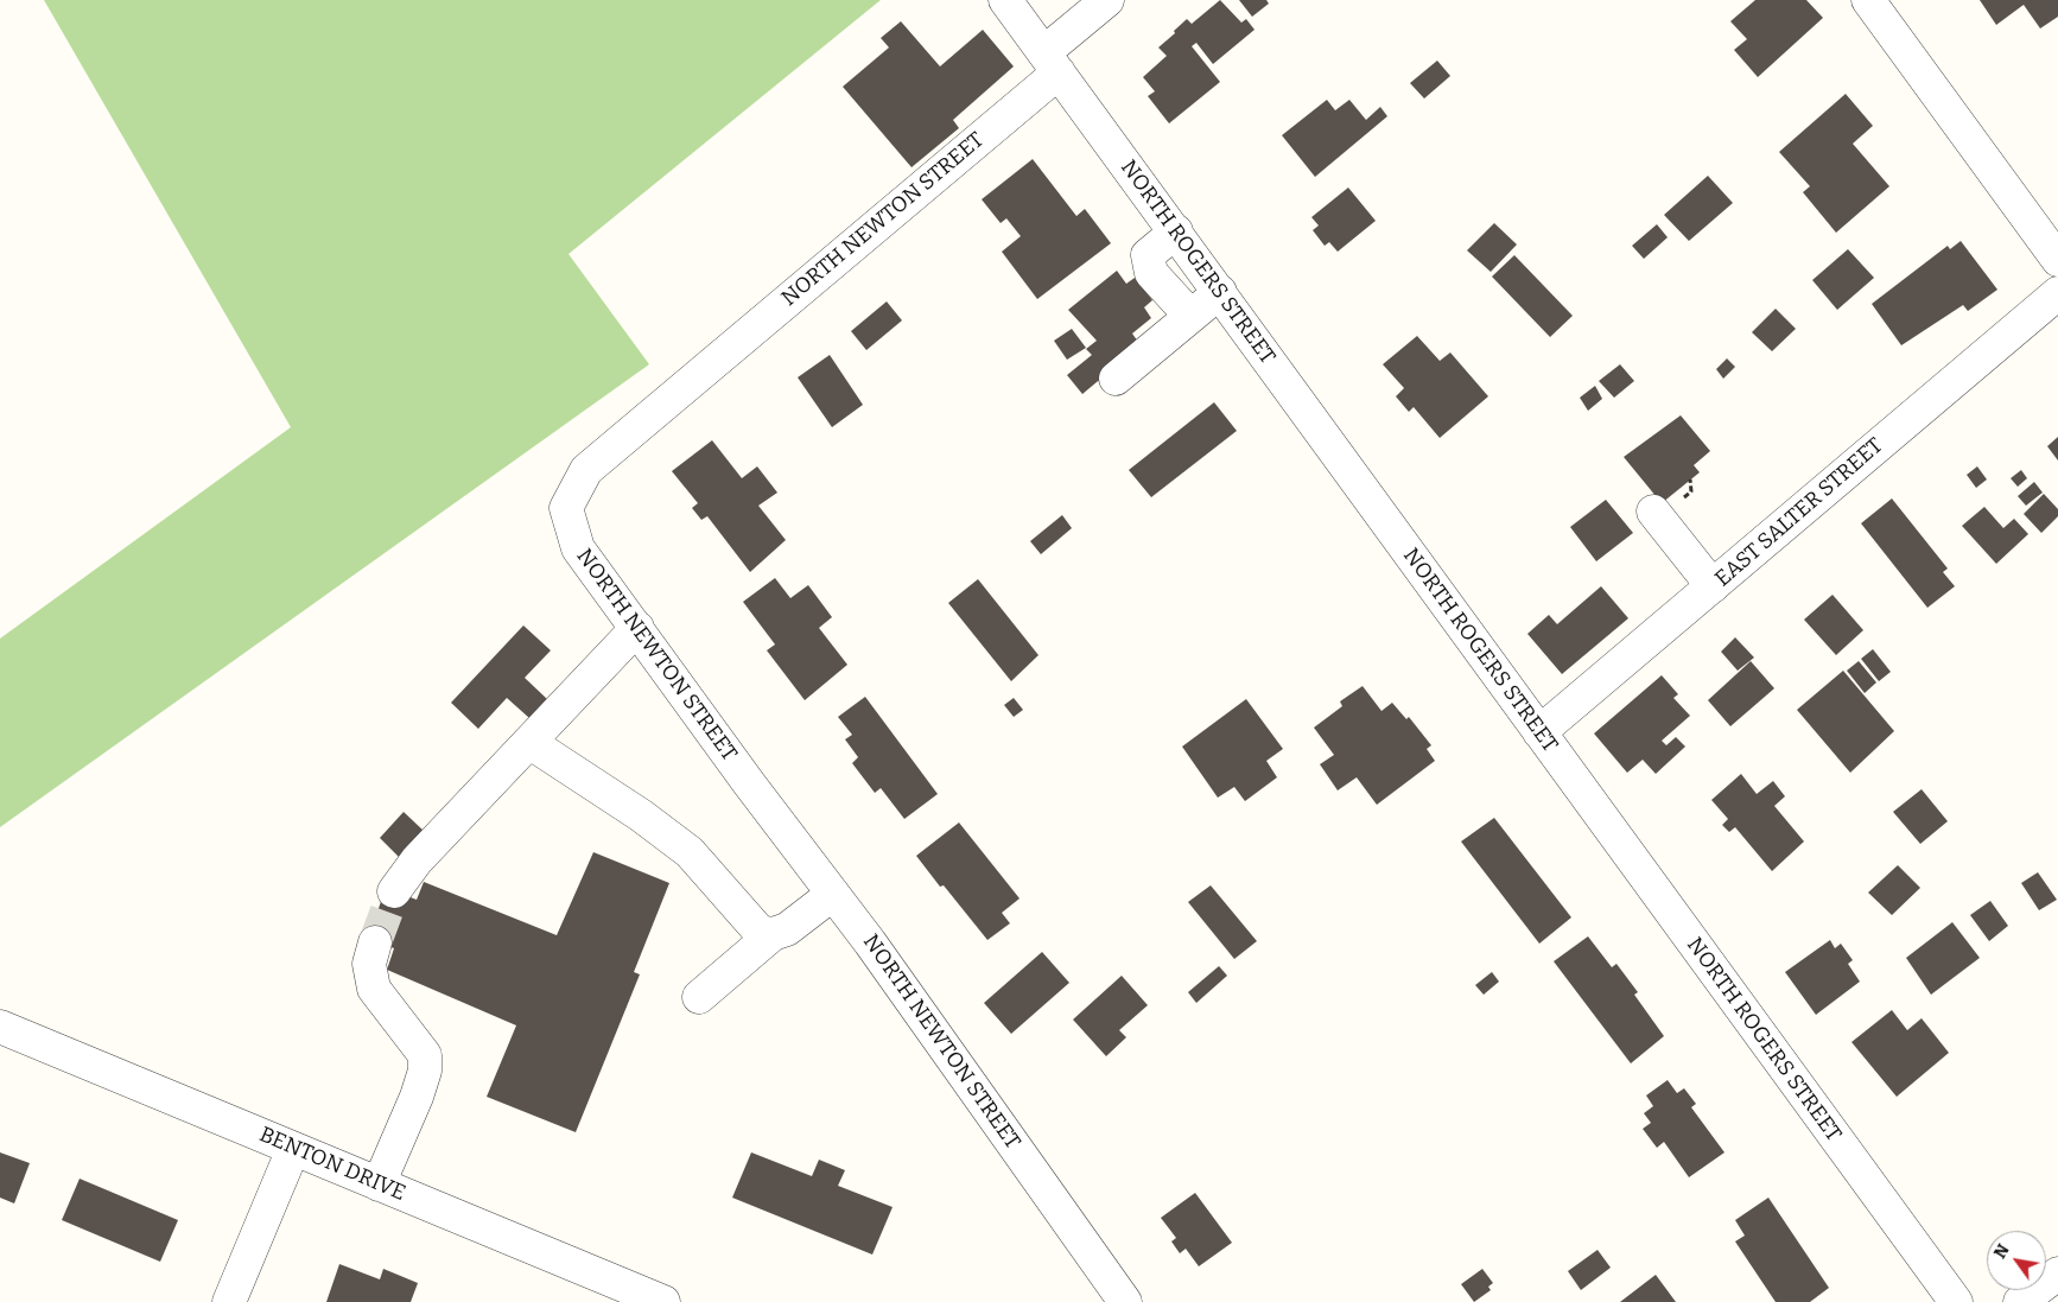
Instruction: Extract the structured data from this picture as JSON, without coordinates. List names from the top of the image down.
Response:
{
  "streets": {
    "street": [
      "NORTH NEWTON STREET",
      "NORTH ROGERS STREET",
      "EAST SALTER STREET",
      "BENTON DRIVE"
    ]
  },
  "crossings": [
    ["NORTH NEWTON STREET", "NORTH ROGERS STREET"],
    ["NORTH ROGERS STREET", "EAST SALTER STREET"]
  ],
  "north": "top left"
}
